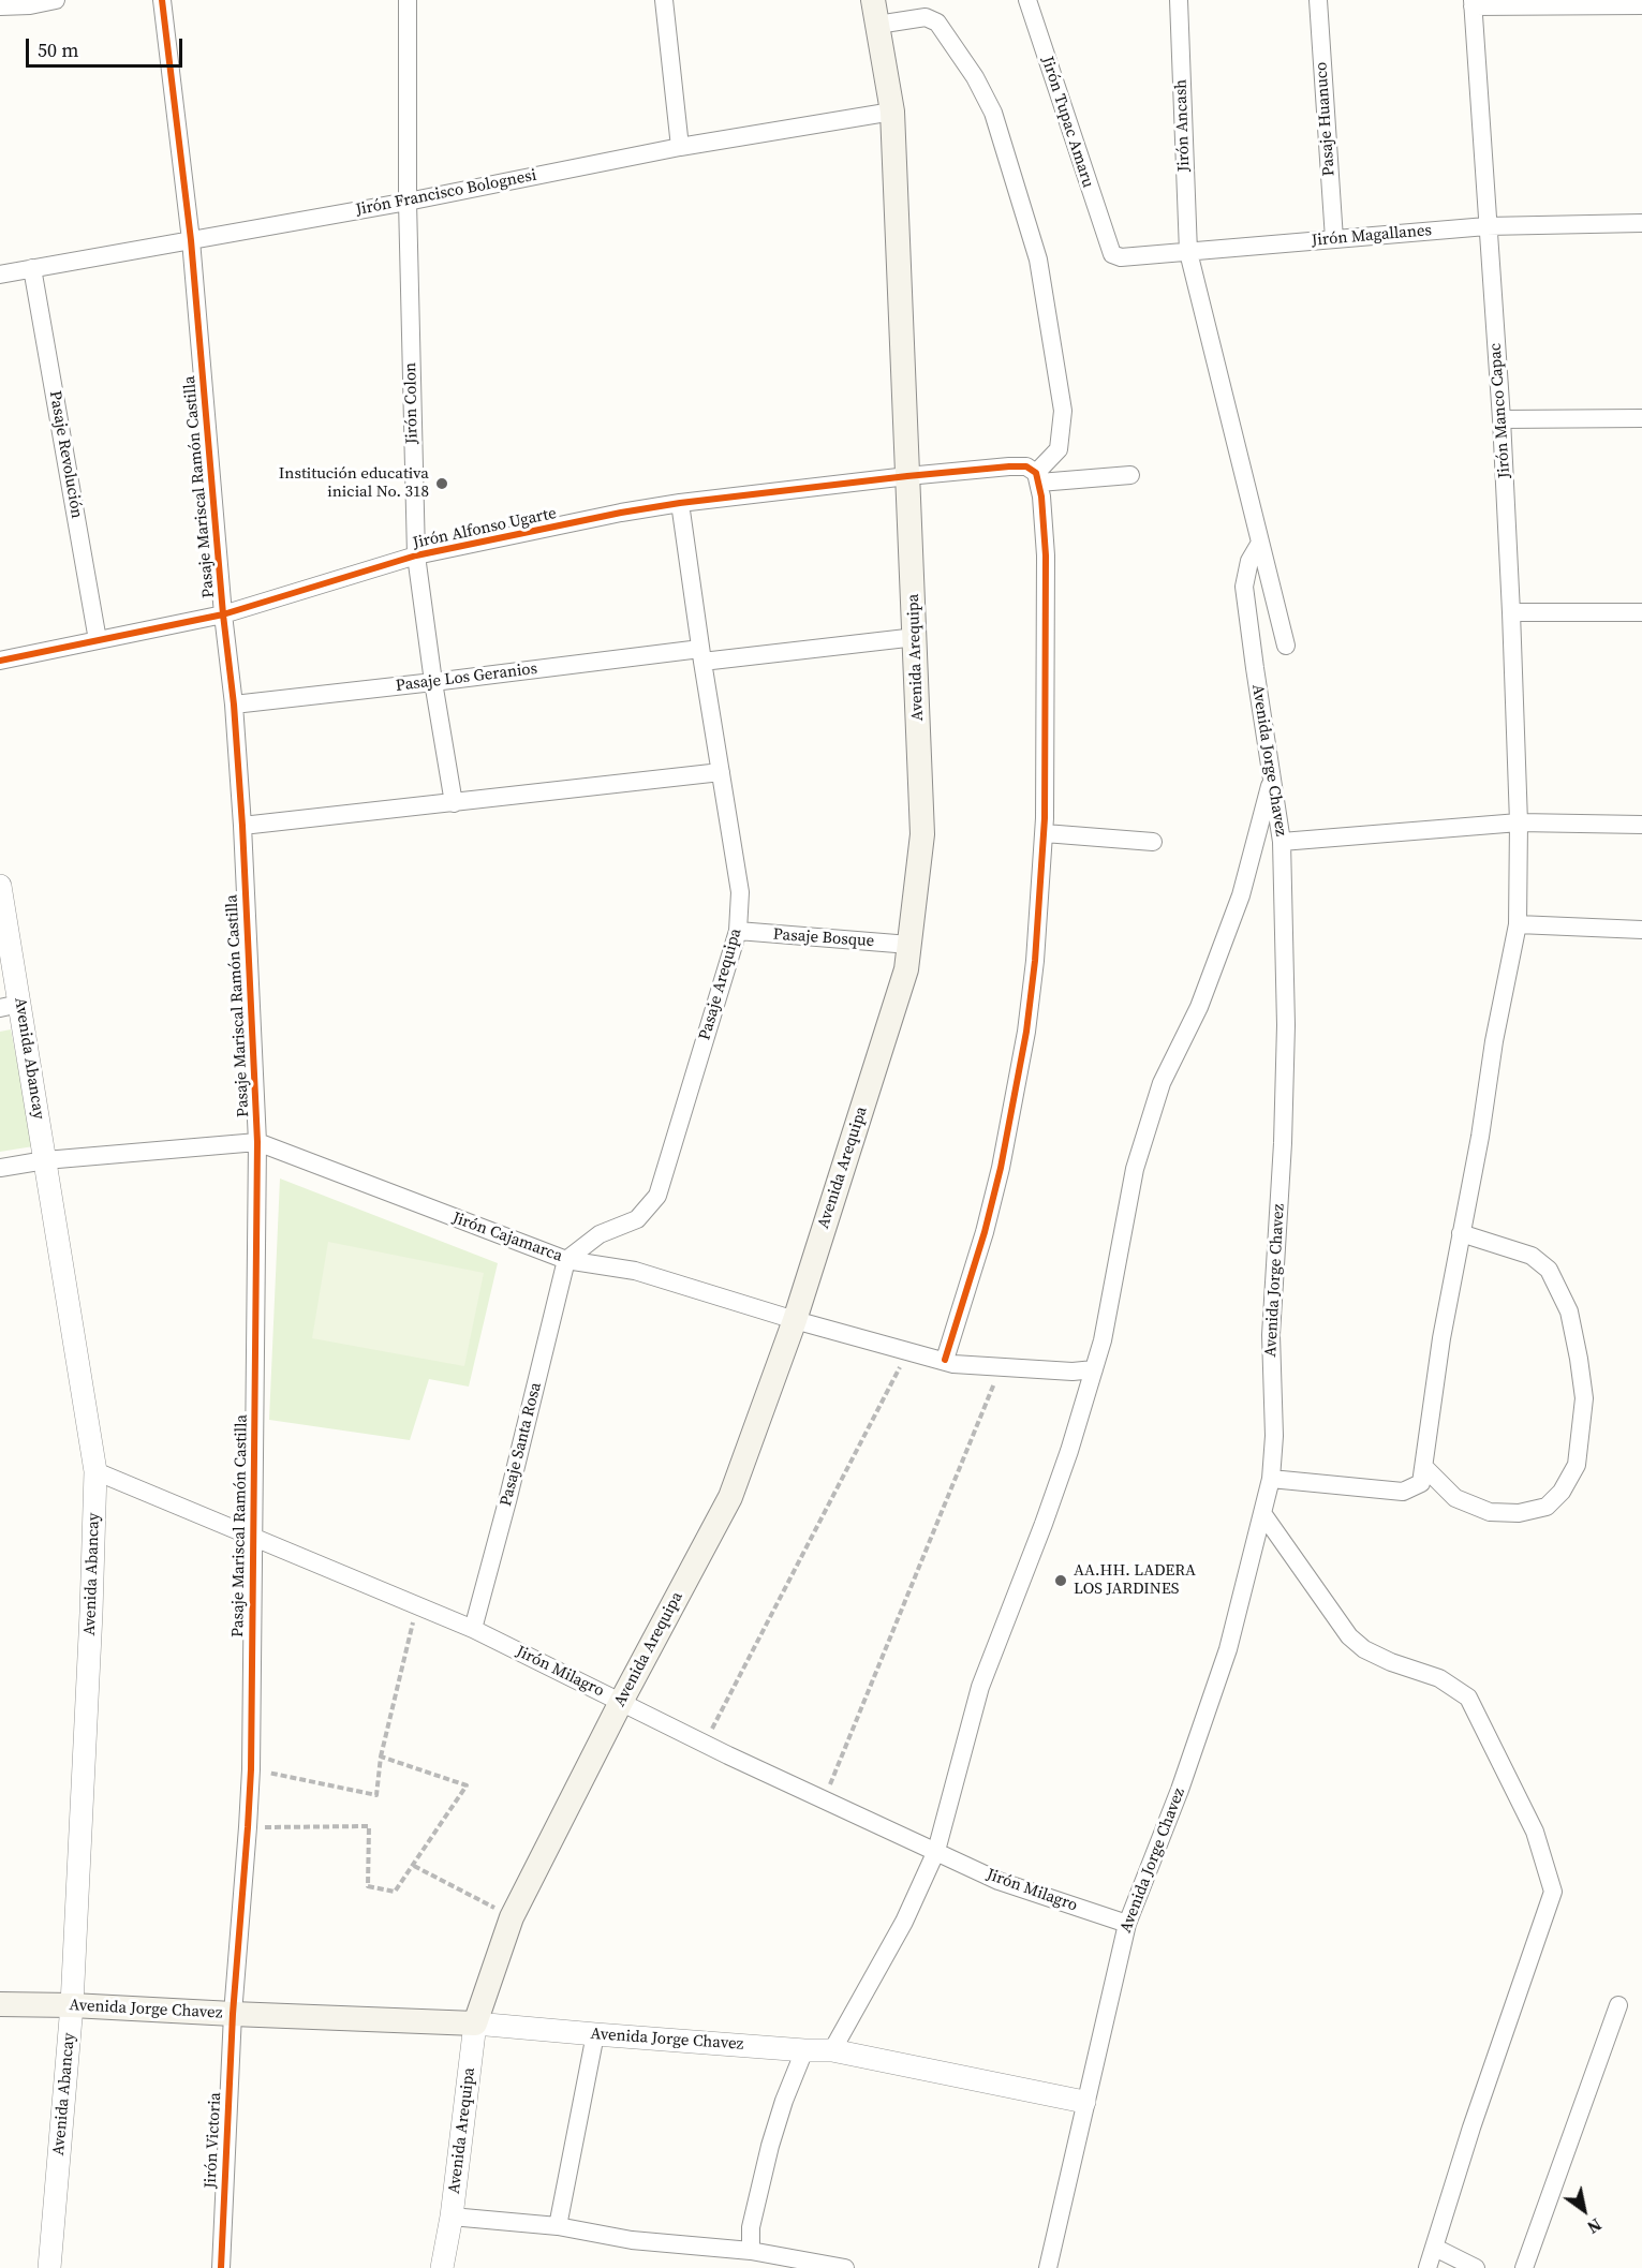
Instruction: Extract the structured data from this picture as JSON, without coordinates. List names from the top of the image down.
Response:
{
  "streets": {
    "main road": ["Avenida Arequipa", "Avenida Jorge Chavez"],
    "street": [
      "Pasaje Huanuco",
      "Jirón Tupac Amaru",
      "Jirón Ancash",
      "Jirón Francisco Bolognesi",
      "Jirón Magallanes",
      "Jirón Colon",
      "Jirón Manco Capac",
      "Pasaje Revolución",
      "Pasaje Mariscal Ramón Castilla",
      "Jirón Alfonso Ugarte",
      "Pasaje Los Geranios",
      "Pasaje Bosque",
      "Pasaje Arequipa",
      "Avenida Abancay",
      "Jirón Cajamarca",
      "Pasaje Santa Rosa",
      "Jirón Milagro",
      "Jirón Victoria"
    ]
  },
  "crossings": [
    ["Pasaje Huanuco", "Jirón Magallanes"],
    ["Jirón Tupac Amaru", "Jirón Magallanes"],
    ["Jirón Ancash", "Jirón Magallanes"],
    ["Jirón Ancash", "Avenida Jorge Chavez"],
    ["Jirón Francisco Bolognesi", "Jirón Colon"],
    ["Jirón Francisco Bolognesi", "Pasaje Revolución"],
    ["Jirón Francisco Bolognesi", "Pasaje Mariscal Ramón Castilla"],
    ["Jirón Francisco Bolognesi", "Avenida Arequipa"],
    ["Jirón Magallanes", "Jirón Manco Capac"],
    ["Jirón Colon", "Jirón Alfonso Ugarte"],
    ["Jirón Colon", "Pasaje Los Geranios"],
    ["Pasaje Revolución", "Jirón Alfonso Ugarte"],
    ["Pasaje Mariscal Ramón Castilla", "Jirón Alfonso Ugarte"],
    ["Pasaje Mariscal Ramón Castilla", "Pasaje Los Geranios"],
    ["Pasaje Mariscal Ramón Castilla", "Avenida Jorge Chavez"],
    ["Pasaje Mariscal Ramón Castilla", "Jirón Cajamarca"],
    ["Pasaje Mariscal Ramón Castilla", "Jirón Milagro"],
    ["Pasaje Mariscal Ramón Castilla", "Jirón Victoria"],
    ["Jirón Alfonso Ugarte", "Avenida Arequipa"],
    ["Jirón Alfonso Ugarte", "Pasaje Arequipa"],
    ["Avenida Arequipa", "Pasaje Los Geranios"],
    ["Avenida Arequipa", "Avenida Jorge Chavez"],
    ["Avenida Arequipa", "Pasaje Bosque"],
    ["Avenida Arequipa", "Jirón Cajamarca"],
    ["Avenida Arequipa", "Jirón Milagro"],
    ["Pasaje Los Geranios", "Pasaje Arequipa"],
    ["Avenida Jorge Chavez", "Avenida Abancay"],
    ["Avenida Jorge Chavez", "Jirón Milagro"],
    ["Avenida Jorge Chavez", "Jirón Victoria"],
    ["Pasaje Bosque", "Pasaje Arequipa"],
    ["Pasaje Arequipa", "Jirón Cajamarca"],
    ["Pasaje Arequipa", "Pasaje Santa Rosa"],
    ["Avenida Abancay", "Jirón Cajamarca"],
    ["Avenida Abancay", "Jirón Milagro"],
    ["Jirón Cajamarca", "Pasaje Santa Rosa"],
    ["Pasaje Santa Rosa", "Jirón Milagro"]
  ],
  "places": ["Institución educativa inicial No. 318", "AA.HH. LADERA LOS JARDINES"],
  "scale_bar": "50 m",
  "north": "bottom right"
}
